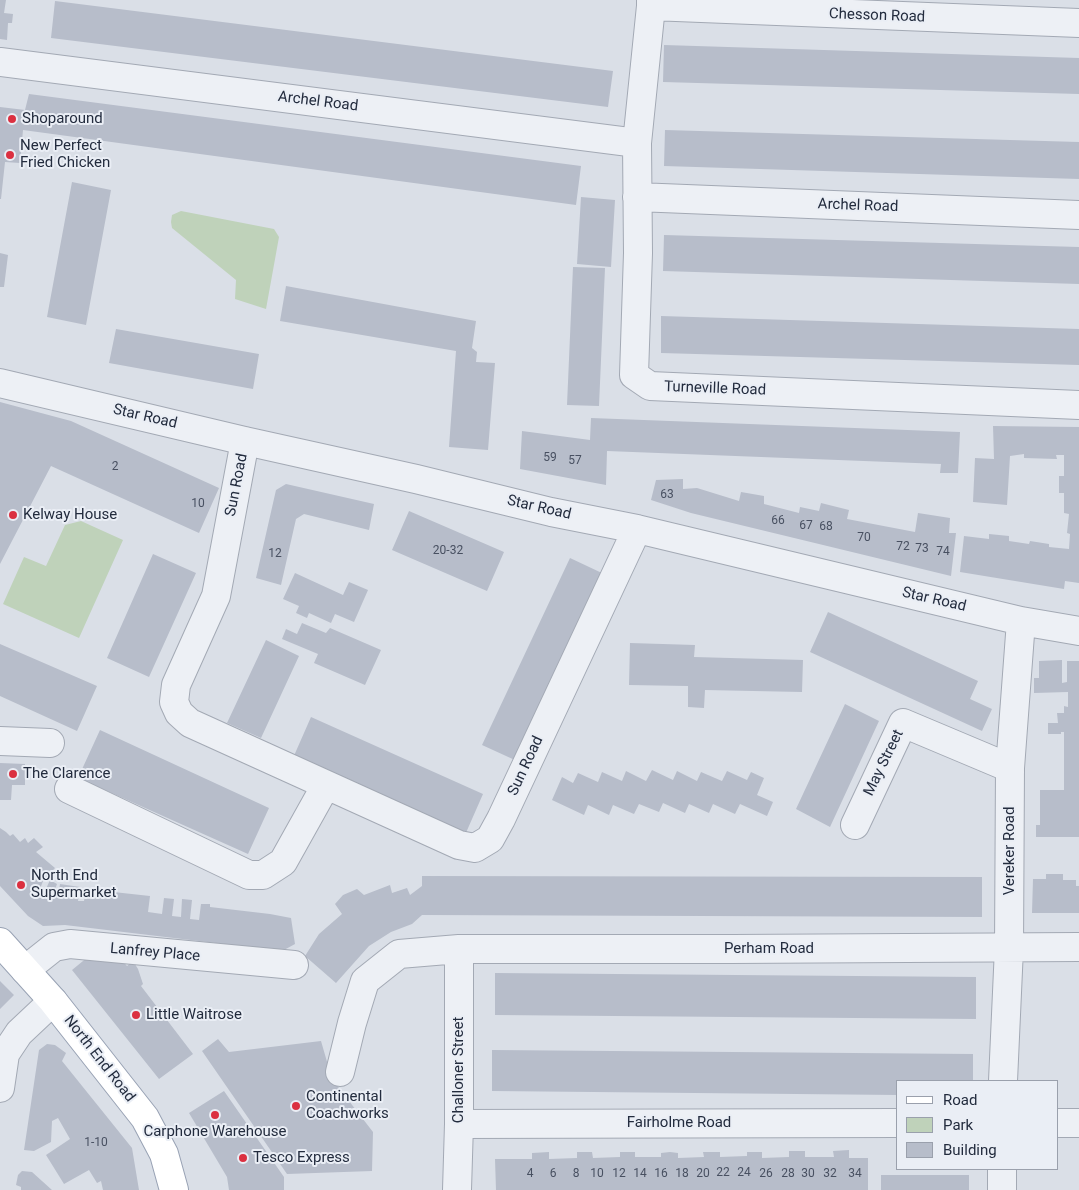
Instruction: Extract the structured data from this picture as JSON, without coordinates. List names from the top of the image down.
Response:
{
  "streets": {
    "main road": ["North End Road"],
    "street": [
      "Chesson Road",
      "Archel Road",
      "Turneville Road",
      "Star Road",
      "Sun Road",
      "May Street",
      "Vereker Road",
      "Perham Road",
      "Lanfrey Place",
      "Challoner Street",
      "Fairholme Road"
    ]
  },
  "crossings": [
    ["Chesson Road", "Turneville Road"],
    ["Archel Road", "Turneville Road"],
    ["Star Road", "Sun Road"],
    ["Star Road", "Vereker Road"],
    ["May Street", "Vereker Road"],
    ["Vereker Road", "Perham Road"],
    ["Perham Road", "Challoner Street"],
    ["Lanfrey Place", "North End Road"],
    ["Challoner Street", "Fairholme Road"]
  ],
  "places": [
    "Shoparound",
    "New Perfect Fried Chicken",
    "Kelway House",
    "The Clarence",
    "North End Supermarket",
    "Little Waitrose",
    "Continental Coachworks",
    "Carphone Warehouse",
    "Tesco Express"
  ],
  "house_numbers": [
    "59",
    "57",
    "2",
    "63",
    "10",
    "66",
    "67",
    "68",
    "70",
    "72",
    "73",
    "20-32",
    "74",
    "12",
    "1-10",
    "22",
    "24",
    "4",
    "6",
    "8",
    "10",
    "12",
    "14",
    "16",
    "18",
    "20",
    "26",
    "28",
    "30",
    "32",
    "34"
  ],
  "legend": ["Road", "Park", "Building"]
}
